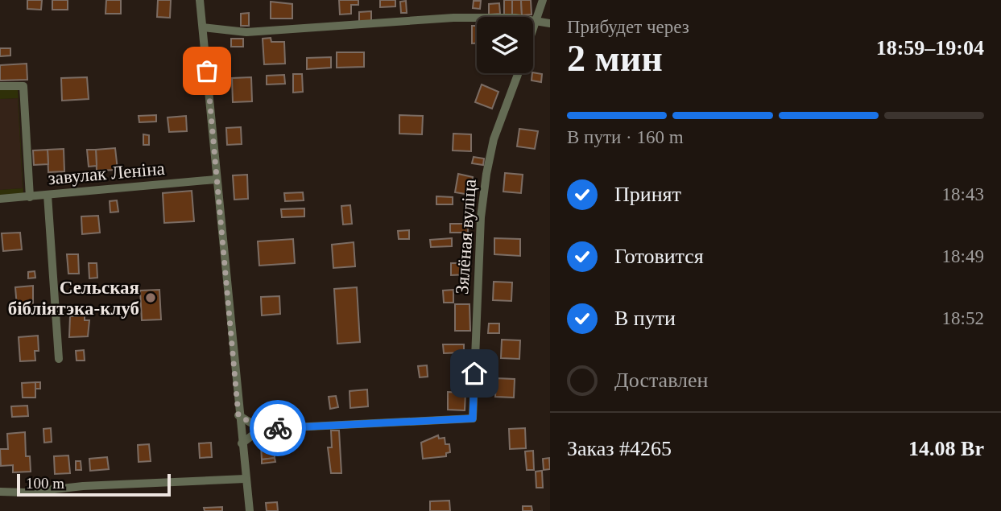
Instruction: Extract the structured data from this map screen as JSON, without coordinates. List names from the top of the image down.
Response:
{
  "streets": {
    "street": ["завулак Леніна", "Зялёная вуліца"]
  },
  "places": ["Сельская бібліятэка-клуб"],
  "scale_bar": "100 m",
  "page": {
    "heading": ["2 мин", "Прибудет через", "18:59–19:04"],
    "panel": ["Заказ #4265", "14.08 Br"],
    "bar": "В пути · 160 m",
    "list": [
      ["Принят", "18:43"],
      ["Готовится", "18:49"],
      ["В пути", "18:52"],
      "Доставлен"
    ],
    "scale": "100 m"
  }
}
